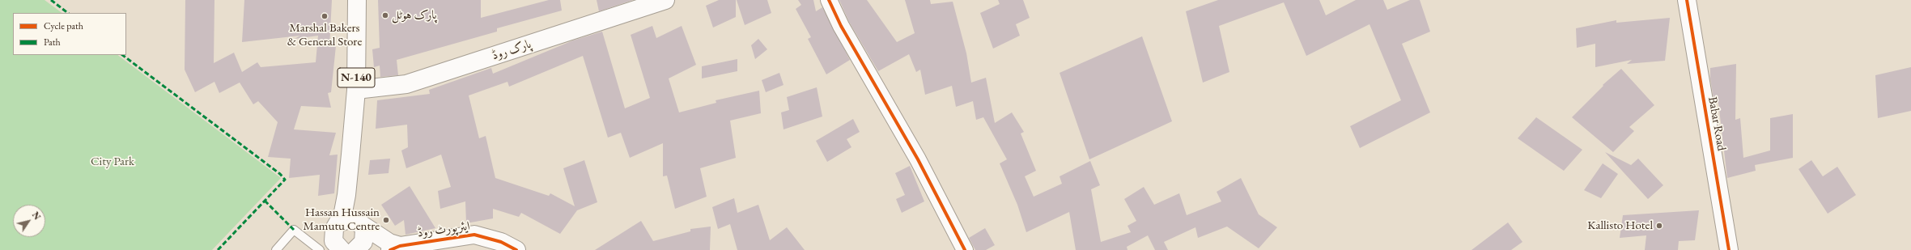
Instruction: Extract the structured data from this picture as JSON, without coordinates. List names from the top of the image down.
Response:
{
  "streets": {
    "main road": [
      "پارک روڈ",
      "N-140",
      "Babar Road",
      "ایئرپورٹ روڈ"
    ]
  },
  "crossings": [
    ["پارک روڈ", "N-140"],
    ["N-140", "ایئرپورٹ روڈ"]
  ],
  "parks": ["City Park"],
  "places": [
    "پارک ہوٹل",
    "Marshal Bakers & General Store",
    "Hassan Hussain Mamutu Centre",
    "Kallisto Hotel"
  ],
  "legend": ["Cycle path", "Path"],
  "north": "top right"
}
